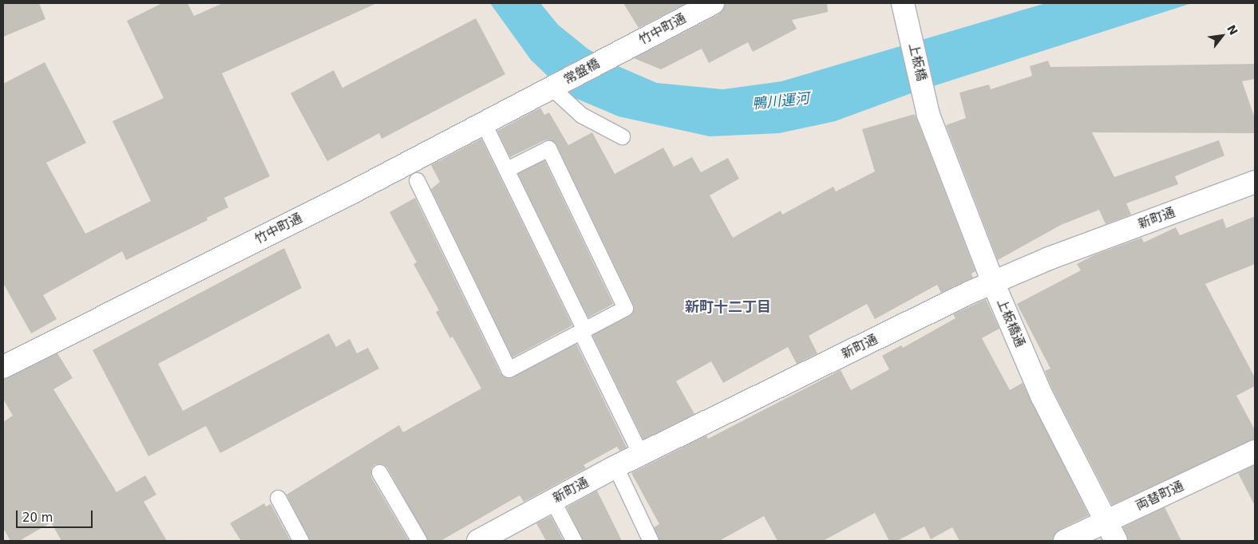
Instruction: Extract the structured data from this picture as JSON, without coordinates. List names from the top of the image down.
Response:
{
  "streets": {
    "street": [
      "竹中町通",
      "上板橋",
      "常盤橋",
      "新町通",
      "上板橋通",
      "両替町通"
    ]
  },
  "crossings": [
    ["竹中町通", "常盤橋"],
    ["上板橋", "上板橋通"],
    ["新町通", "上板橋通"],
    ["上板橋通", "両替町通"]
  ],
  "districts": ["新町十二丁目"],
  "water": ["鴨川運河"],
  "scale_bar": "20 m",
  "north": "top right"
}
